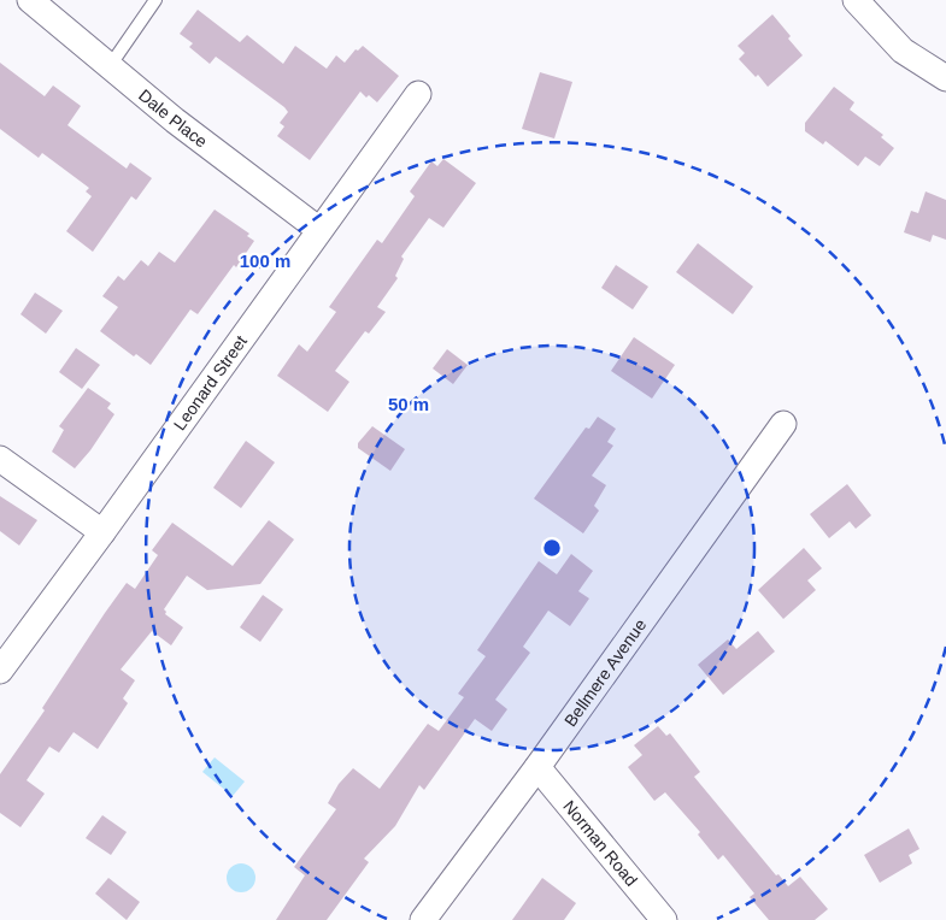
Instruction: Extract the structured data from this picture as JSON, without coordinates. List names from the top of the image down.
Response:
{
  "streets": {
    "street": [
      "Dale Place",
      "Leonard Street",
      "Bellmere Avenue",
      "Norman Road"
    ]
  },
  "crossings": [
    ["Dale Place", "Leonard Street"],
    ["Bellmere Avenue", "Norman Road"]
  ],
  "rings": ["100 m", "50 m"]
}
